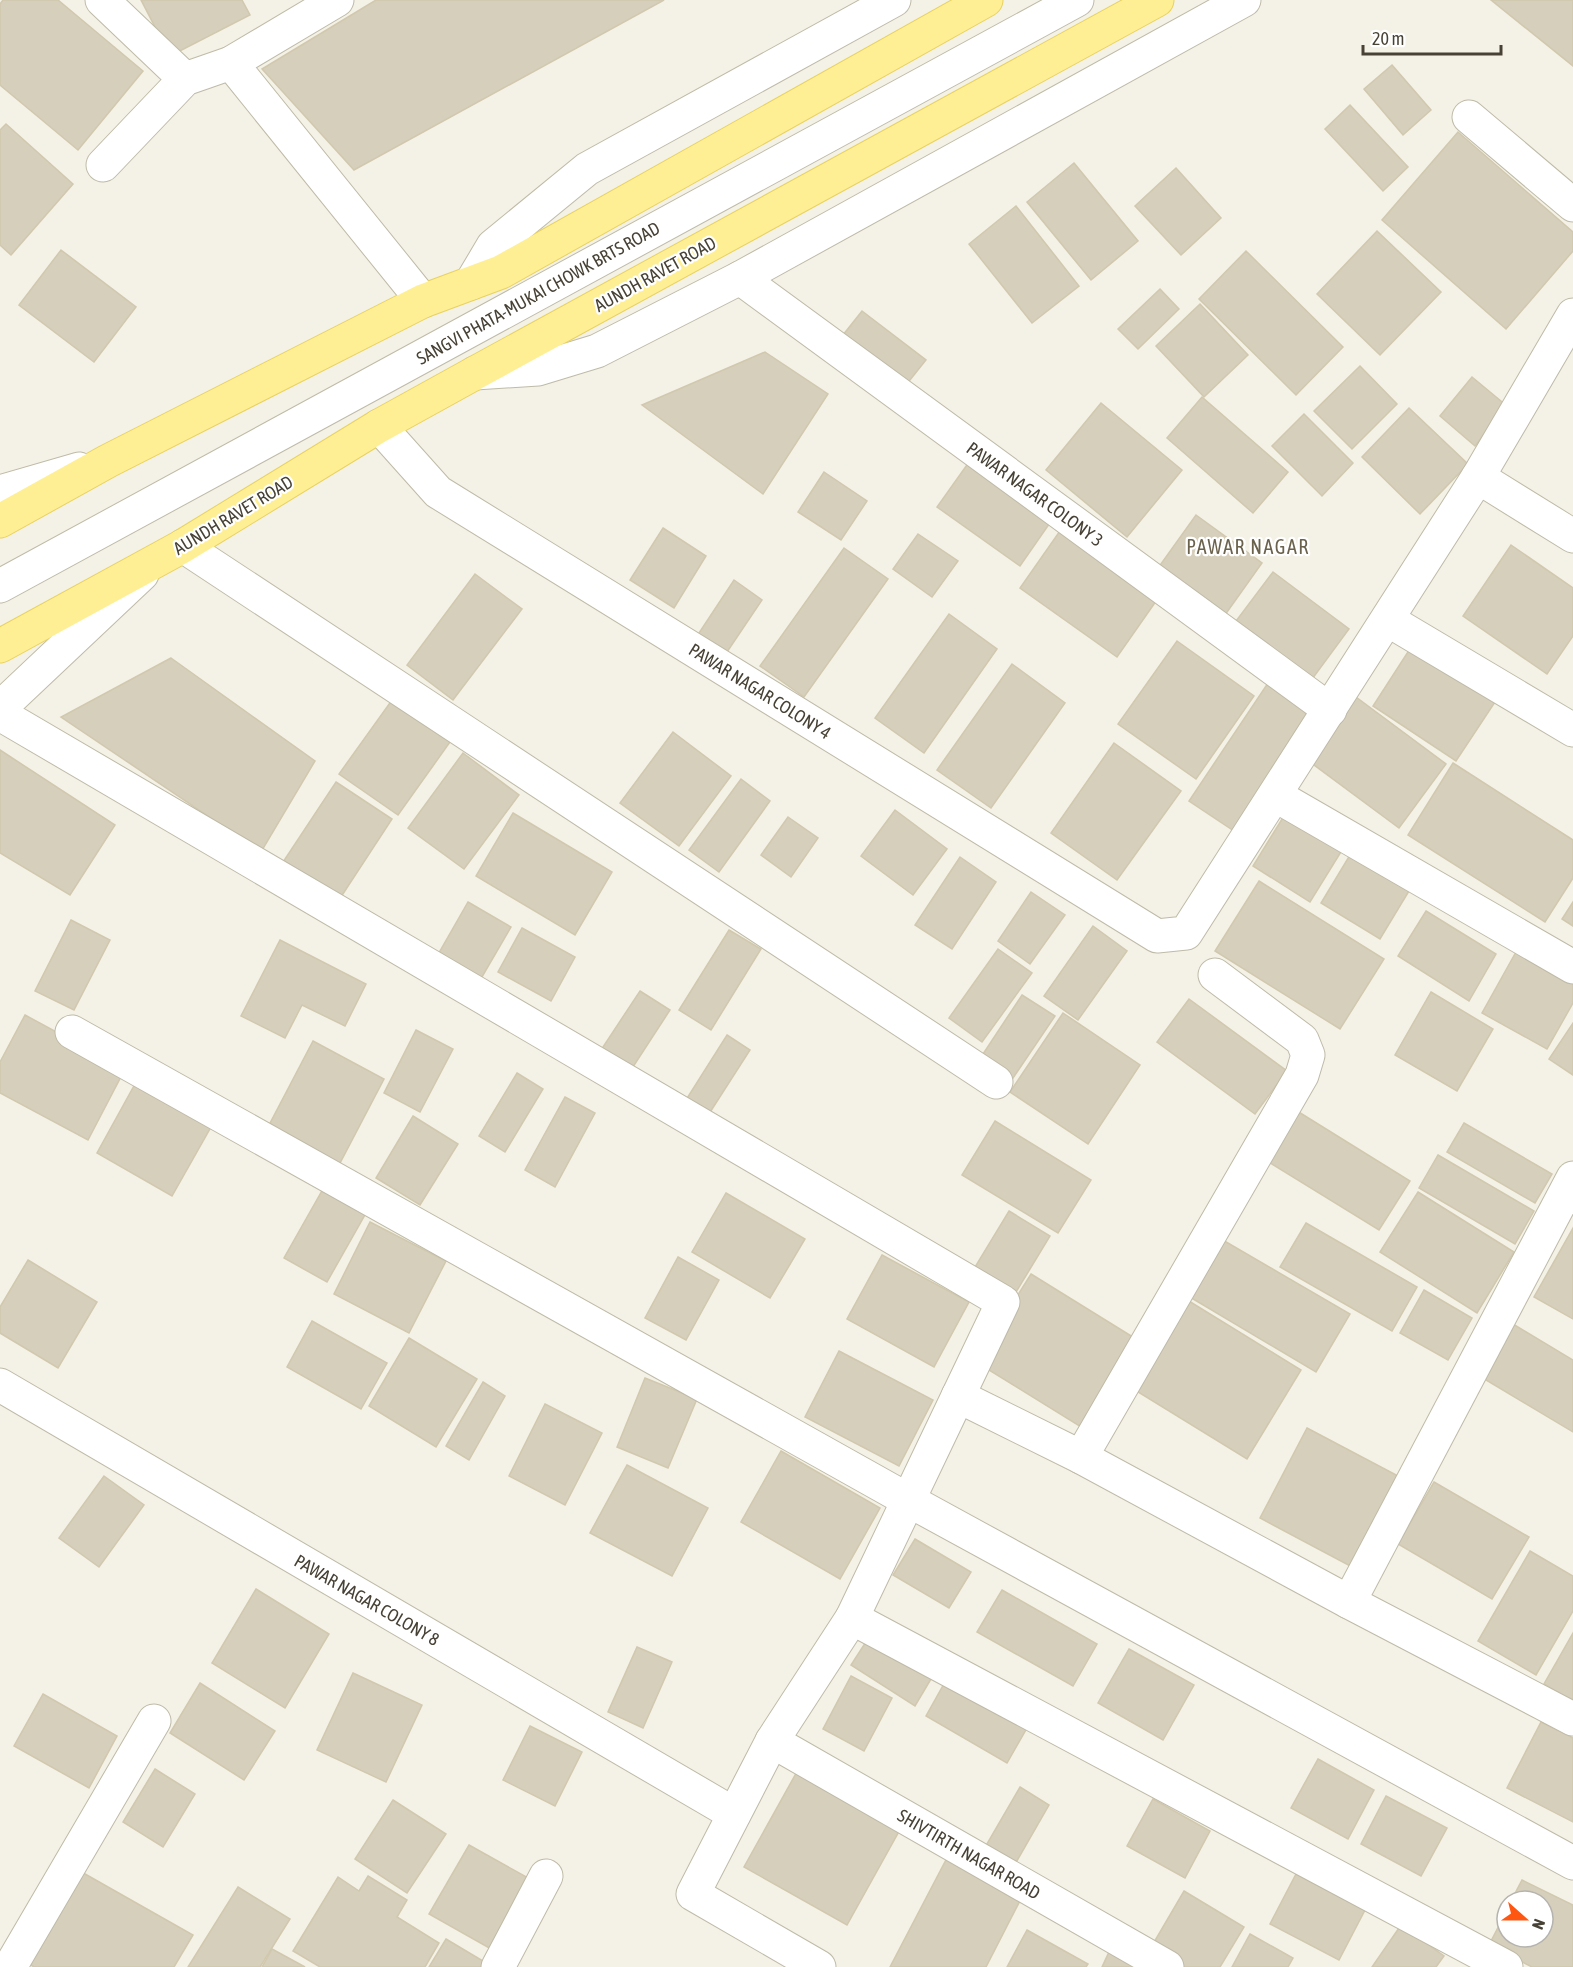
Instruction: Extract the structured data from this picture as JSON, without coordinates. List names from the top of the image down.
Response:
{
  "streets": {
    "main road": ["AUNDH RAVET ROAD"],
    "street": [
      "SANGVI PHATA-MUKAI CHOWK BRTS ROAD",
      "PAWAR NAGAR COLONY 3",
      "PAWAR NAGAR COLONY 4",
      "PAWAR NAGAR COLONY 8",
      "SHIVTIRTH NAGAR ROAD"
    ]
  },
  "crossings": [
    ["AUNDH RAVET ROAD", "PAWAR NAGAR COLONY 4"]
  ],
  "districts": ["PAWAR NAGAR"],
  "scale_bar": "20 m",
  "north": "right"
}
